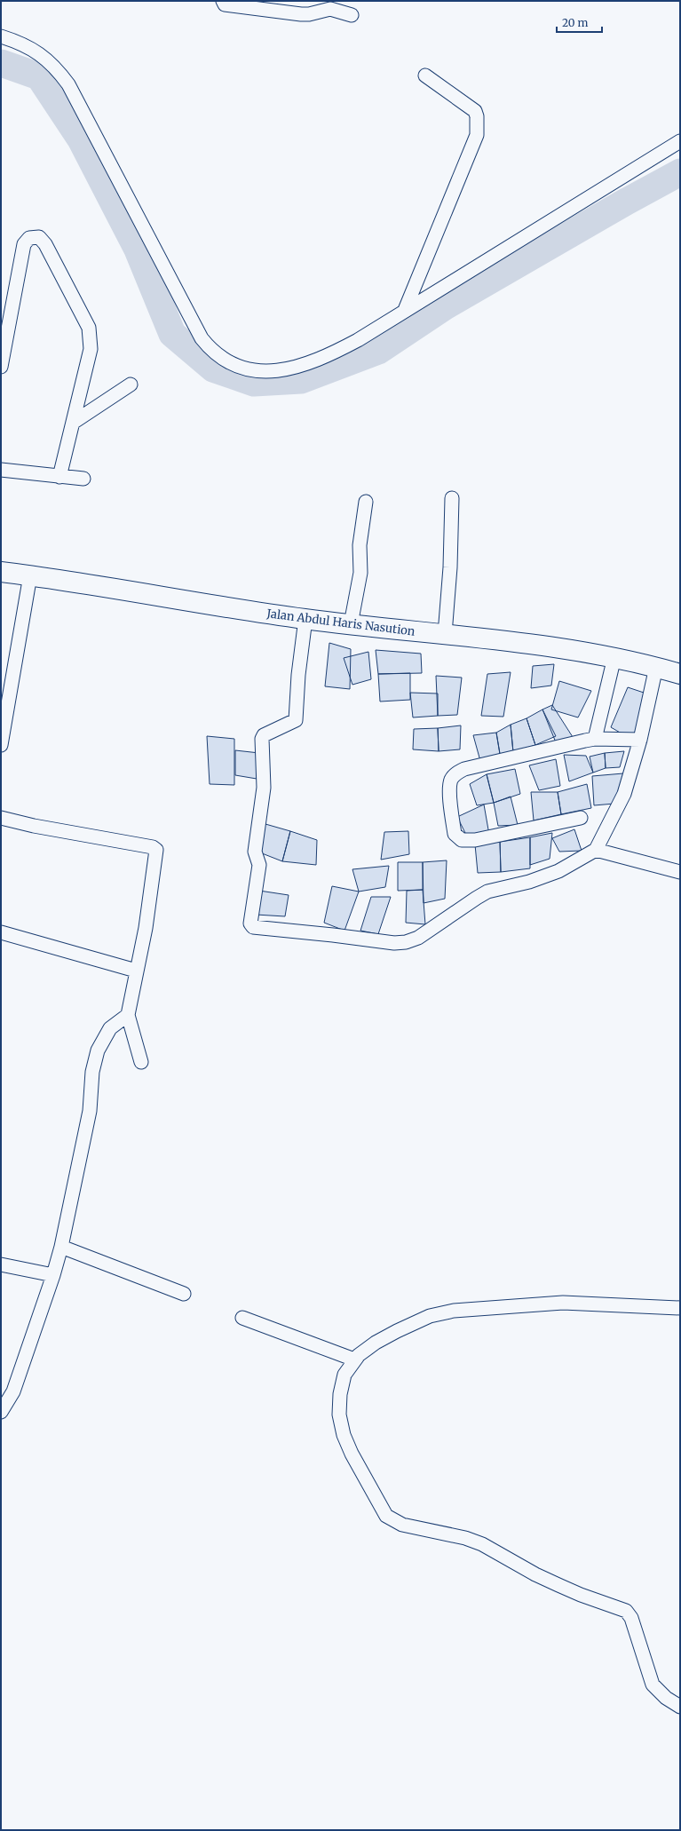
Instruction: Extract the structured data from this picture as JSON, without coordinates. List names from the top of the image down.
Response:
{
  "streets": {
    "main road": ["Jalan Abdul Haris Nasution"]
  },
  "scale_bar": "20 m"
}
